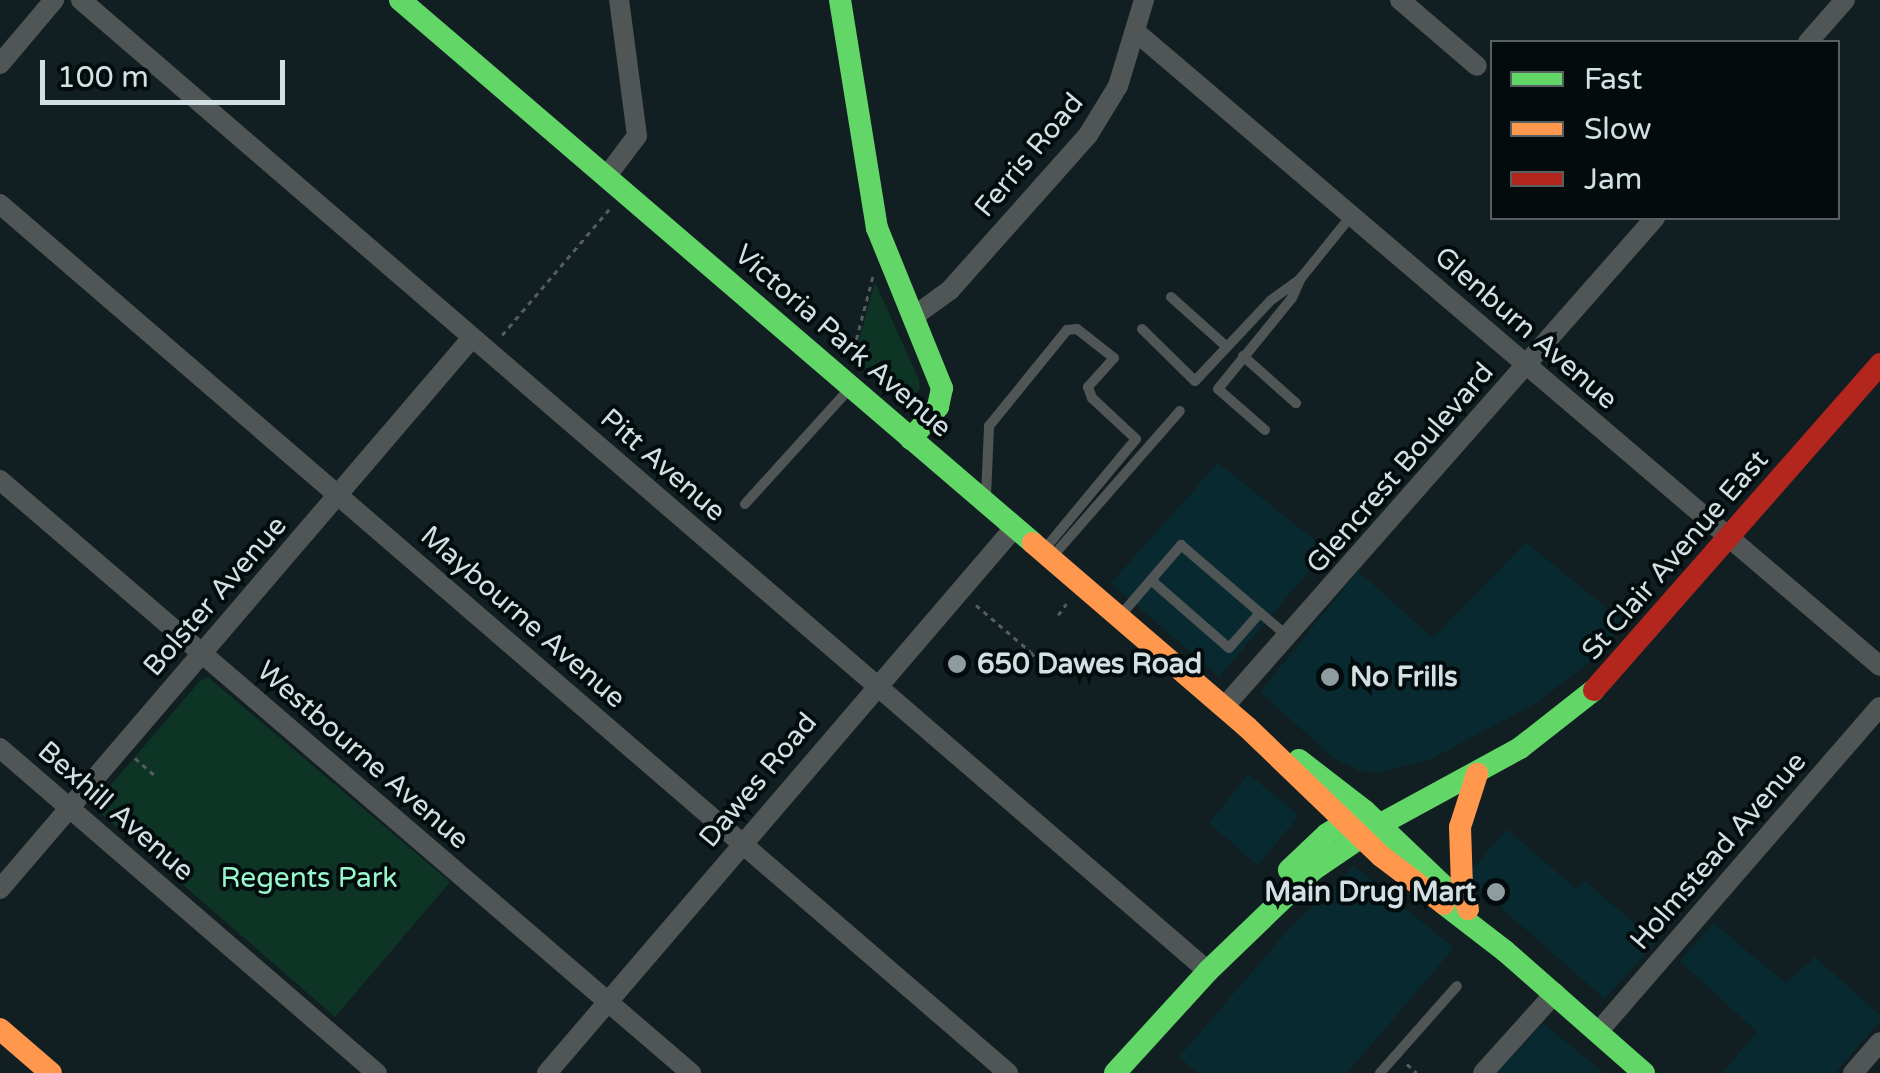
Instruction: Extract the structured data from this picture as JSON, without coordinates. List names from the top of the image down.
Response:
{
  "streets": {
    "main road": ["Victoria Park Avenue", "St Clair Avenue East"],
    "street": [
      "Ferris Road",
      "Glenburn Avenue",
      "Pitt Avenue",
      "Glencrest Boulevard",
      "Bolster Avenue",
      "Maybourne Avenue",
      "Westbourne Avenue",
      "Dawes Road",
      "Bexhill Avenue",
      "Holmstead Avenue"
    ]
  },
  "crossings": [
    ["Ferris Road", "Glenburn Avenue"],
    ["Glenburn Avenue", "Glencrest Boulevard"],
    ["Glenburn Avenue", "St Clair Avenue East"],
    ["Victoria Park Avenue", "Glencrest Boulevard"],
    ["Victoria Park Avenue", "St Clair Avenue East"],
    ["Victoria Park Avenue", "Dawes Road"],
    ["Victoria Park Avenue", "Holmstead Avenue"],
    ["Pitt Avenue", "St Clair Avenue East"],
    ["Pitt Avenue", "Bolster Avenue"],
    ["Pitt Avenue", "Dawes Road"],
    ["Bolster Avenue", "Maybourne Avenue"],
    ["Bolster Avenue", "Westbourne Avenue"],
    ["Bolster Avenue", "Bexhill Avenue"],
    ["Maybourne Avenue", "Dawes Road"],
    ["Westbourne Avenue", "Dawes Road"]
  ],
  "parks": ["Regents Park"],
  "places": ["650 Dawes Road", "No Frills", "Main Drug Mart"],
  "legend": ["Fast", "Slow", "Jam"],
  "scale_bar": "100 m"
}
